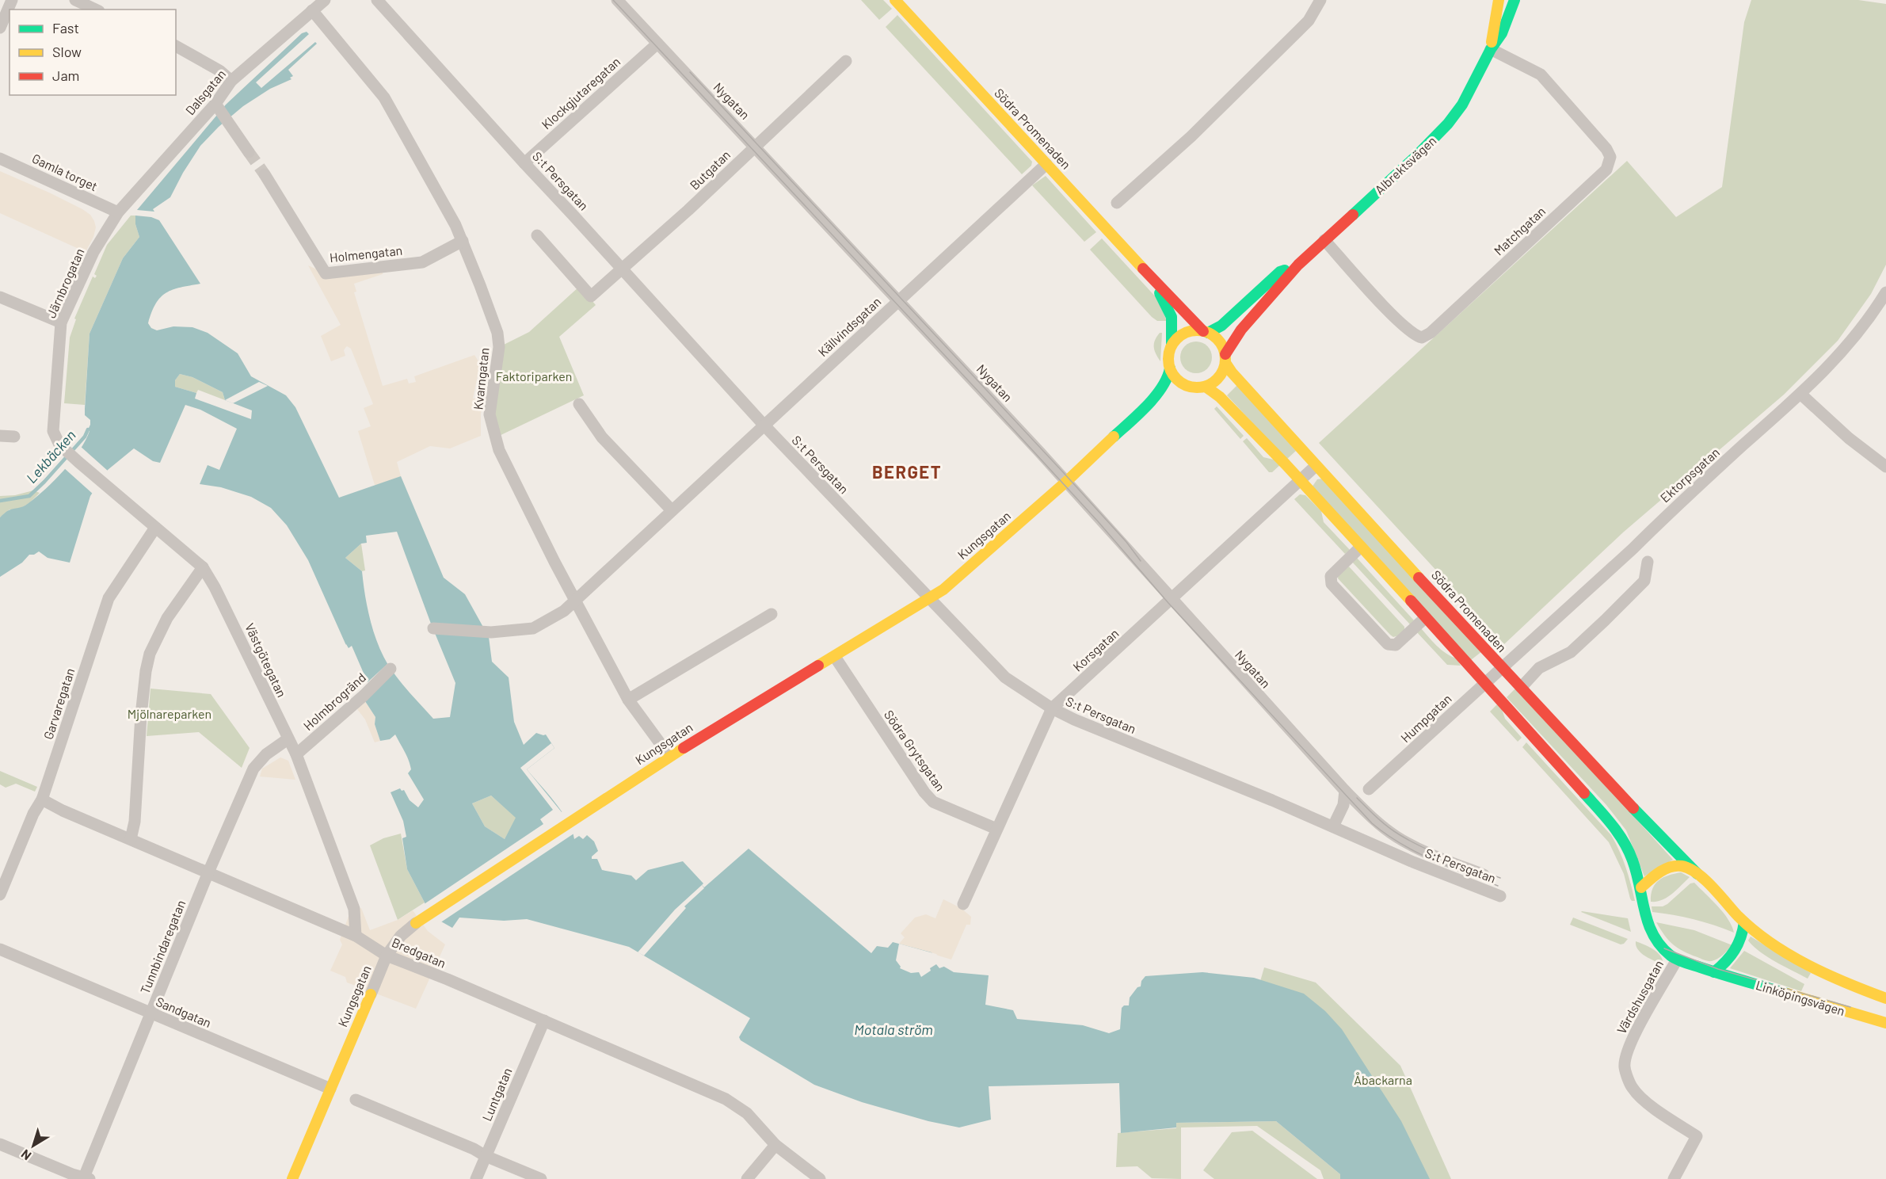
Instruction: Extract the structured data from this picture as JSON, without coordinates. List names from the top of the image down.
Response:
{
  "streets": {
    "main road": [
      "Södra Promenaden",
      "Albrektsvägen",
      "Kungsgatan",
      "Linköpingsvägen"
    ],
    "street": [
      "Dalsgatan",
      "Klockgjutaregatan",
      "Nygatan",
      "Butgatan",
      "Gamla torget",
      "S:t Persgatan",
      "Matchgatan",
      "Holmengatan",
      "Järnbrogatan",
      "Källvindsgatan",
      "Kvarngatan",
      "Ektorpsgatan",
      "Korsgatan",
      "Västgötegatan",
      "Holmbrogränd",
      "Garvaregatan",
      "Humpgatan",
      "Södra Grytsgatan",
      "Tunnbindaregatan",
      "Bredgatan",
      "Värdshusgatan",
      "Sandgatan",
      "Luntgatan"
    ]
  },
  "crossings": [
    ["Dalsgatan", "Gamla torget"],
    ["Dalsgatan", "Järnbrogatan"],
    ["Dalsgatan", "Kvarngatan"],
    ["Klockgjutaregatan", "Nygatan"],
    ["Klockgjutaregatan", "S:t Persgatan"],
    ["Nygatan", "Butgatan"],
    ["Nygatan", "S:t Persgatan"],
    ["Nygatan", "Källvindsgatan"],
    ["Nygatan", "Kungsgatan"],
    ["Nygatan", "Korsgatan"],
    ["Södra Promenaden", "Albrektsvägen"],
    ["Södra Promenaden", "Källvindsgatan"],
    ["Södra Promenaden", "Ektorpsgatan"],
    ["Södra Promenaden", "Kungsgatan"],
    ["Södra Promenaden", "Korsgatan"],
    ["Södra Promenaden", "Humpgatan"],
    ["Södra Promenaden", "Värdshusgatan"],
    ["Södra Promenaden", "Linköpingsvägen"],
    ["Albrektsvägen", "Matchgatan"],
    ["Albrektsvägen", "Kungsgatan"],
    ["Butgatan", "S:t Persgatan"],
    ["Gamla torget", "Järnbrogatan"],
    ["S:t Persgatan", "Källvindsgatan"],
    ["S:t Persgatan", "Kungsgatan"],
    ["S:t Persgatan", "Korsgatan"],
    ["Holmengatan", "Kvarngatan"],
    ["Järnbrogatan", "Västgötegatan"],
    ["Källvindsgatan", "Kvarngatan"],
    ["Kvarngatan", "Kungsgatan"],
    ["Ektorpsgatan", "Humpgatan"],
    ["Kungsgatan", "Södra Grytsgatan"],
    ["Kungsgatan", "Bredgatan"],
    ["Kungsgatan", "Sandgatan"],
    ["Korsgatan", "Södra Grytsgatan"],
    ["Västgötegatan", "Holmbrogränd"],
    ["Västgötegatan", "Garvaregatan"],
    ["Västgötegatan", "Tunnbindaregatan"],
    ["Västgötegatan", "Bredgatan"],
    ["Garvaregatan", "Bredgatan"],
    ["Tunnbindaregatan", "Bredgatan"],
    ["Tunnbindaregatan", "Sandgatan"],
    ["Bredgatan", "Luntgatan"],
    ["Värdshusgatan", "Linköpingsvägen"]
  ],
  "districts": ["BERGET"],
  "water": ["Lekbäcken", "Motala ström"],
  "parks": ["Faktoriparken", "Mjölnareparken", "Åbackarna"],
  "legend": ["Fast", "Slow", "Jam"],
  "north": "bottom left"
}
